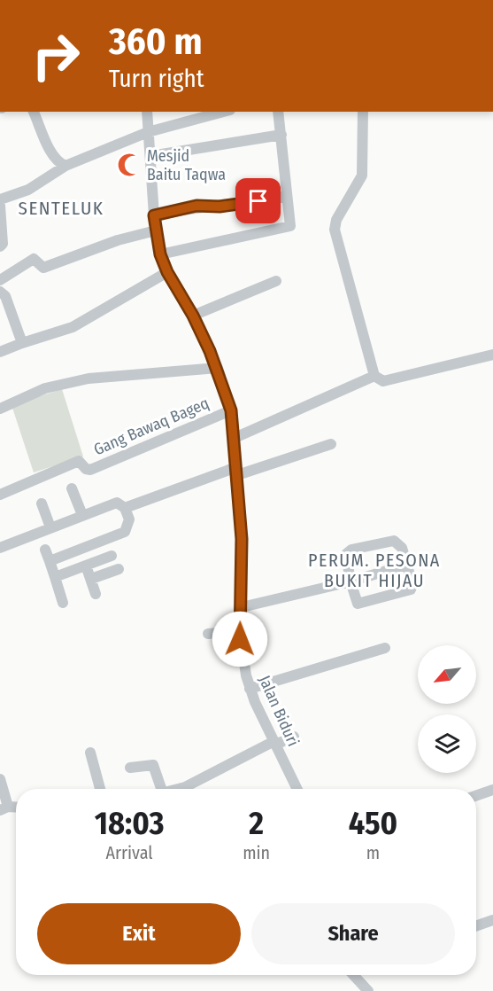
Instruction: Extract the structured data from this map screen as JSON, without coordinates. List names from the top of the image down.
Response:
{
  "streets": {
    "street": ["Gang Bawaq Bageq", "Jalan Biduri"]
  },
  "crossings": [
    ["Gang Bawaq Bageq", "Jalan Biduri"]
  ],
  "districts": ["SENTELUK", "PERUM. PESONA BUKIT HIJAU"],
  "places": {
    "mosque": ["Mesjid Baitu Taqwa"]
  },
  "north": "bottom left",
  "page": {
    "turn": ["360 m", "Turn right"],
    "eta": [
      "18:03",
      "Arrival",
      "2",
      "min",
      "450",
      "m"
    ],
    "buttons": ["Exit", "Share"]
  }
}
